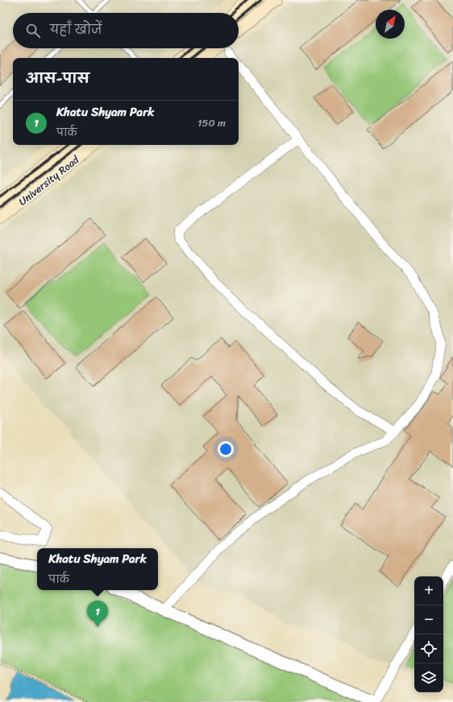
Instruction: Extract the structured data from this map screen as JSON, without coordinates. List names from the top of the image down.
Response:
{
  "streets": {
    "main road": ["University Road"]
  },
  "north": "top right",
  "page": {
    "search": "यहाँ खोजें",
    "heading": "आस-पास",
    "list": [
      {
        "mark": "1",
        "name": "Khatu Shyam Park",
        "note": "पार्क",
        "value": "150 m"
      }
    ],
    "popup": ["Khatu Shyam Park", "पार्क"],
    "map_buttons": ["+", "−"],
    "pins": "1"
  }
}
